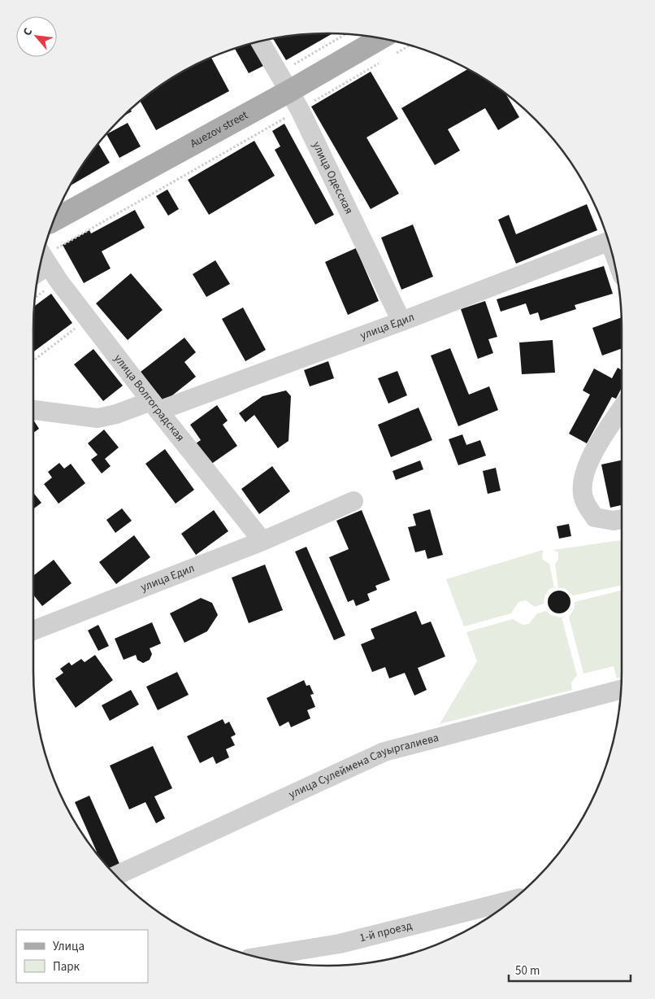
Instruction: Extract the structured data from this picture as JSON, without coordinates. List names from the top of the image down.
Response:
{
  "streets": {
    "main road": ["Auezov street"],
    "street": [
      "улица Одесская",
      "улица Едил",
      "улица Волгоградская",
      "улица Сулеймена Сауыргалиева",
      "1-й проезд"
    ]
  },
  "crossings": [
    ["Auezov street", "улица Одесская"],
    ["улица Одесская", "улица Едил"],
    ["улица Едил", "улица Волгоградская"]
  ],
  "legend": ["Улица", "Парк"],
  "scale_bar": "50 m",
  "north": "top left"
}
